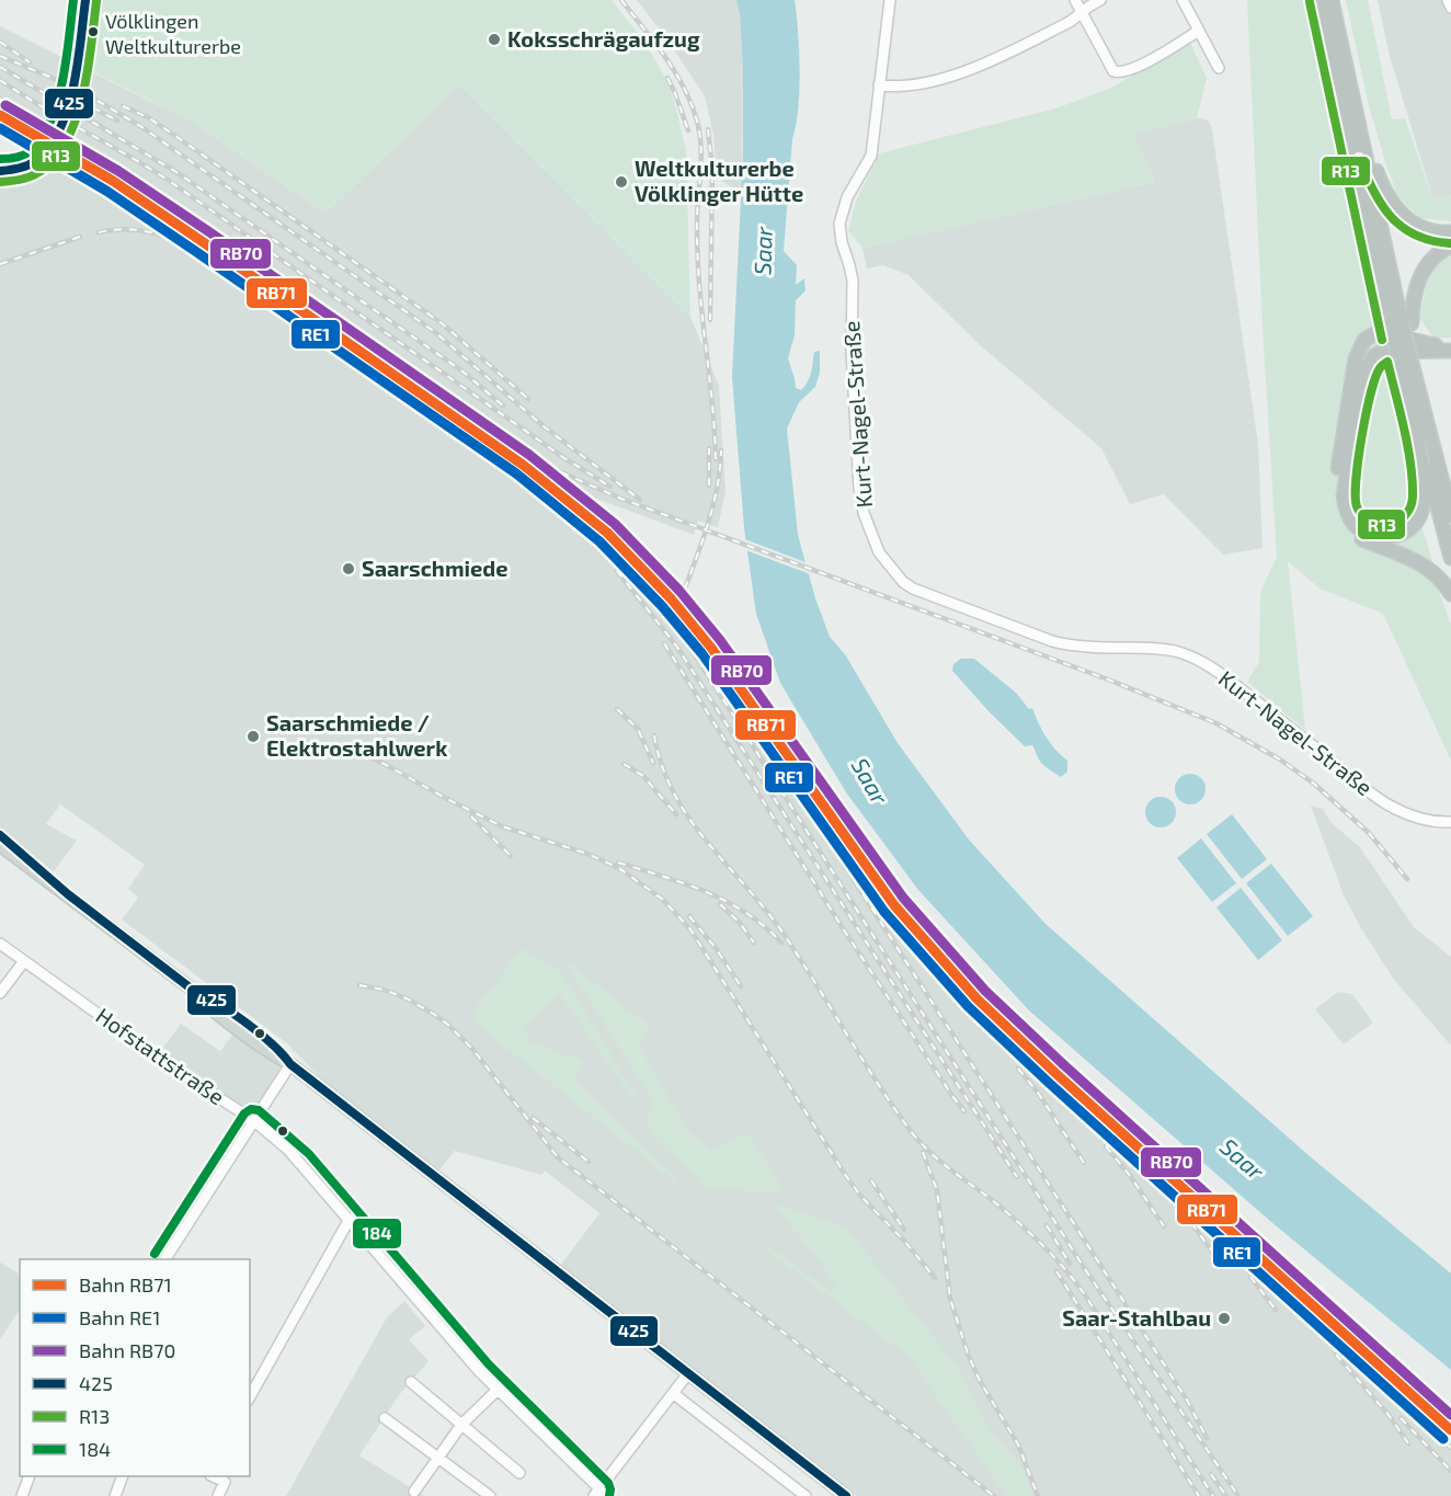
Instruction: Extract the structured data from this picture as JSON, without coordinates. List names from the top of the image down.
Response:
{
  "streets": {
    "street": ["Kurt-Nagel-Straße", "Hofstattstraße"]
  },
  "water": ["Saar"],
  "places": [
    "Völklingen Weltkulturerbe",
    "Koksschrägaufzug",
    "Weltkulturerbe Völklinger Hütte",
    "Saarschmiede",
    "Saarschmiede / Elektrostahlwerk",
    "Saar-Stahlbau"
  ],
  "lines": [
    "transit line 425",
    "transit line 184",
    "transit line R13",
    "rail line RB70",
    "rail line RB71",
    "rail line RE1"
  ],
  "legend": [
    "Bahn RB71",
    "Bahn RE1",
    "Bahn RB70",
    "425",
    "R13",
    "184"
  ]
}
